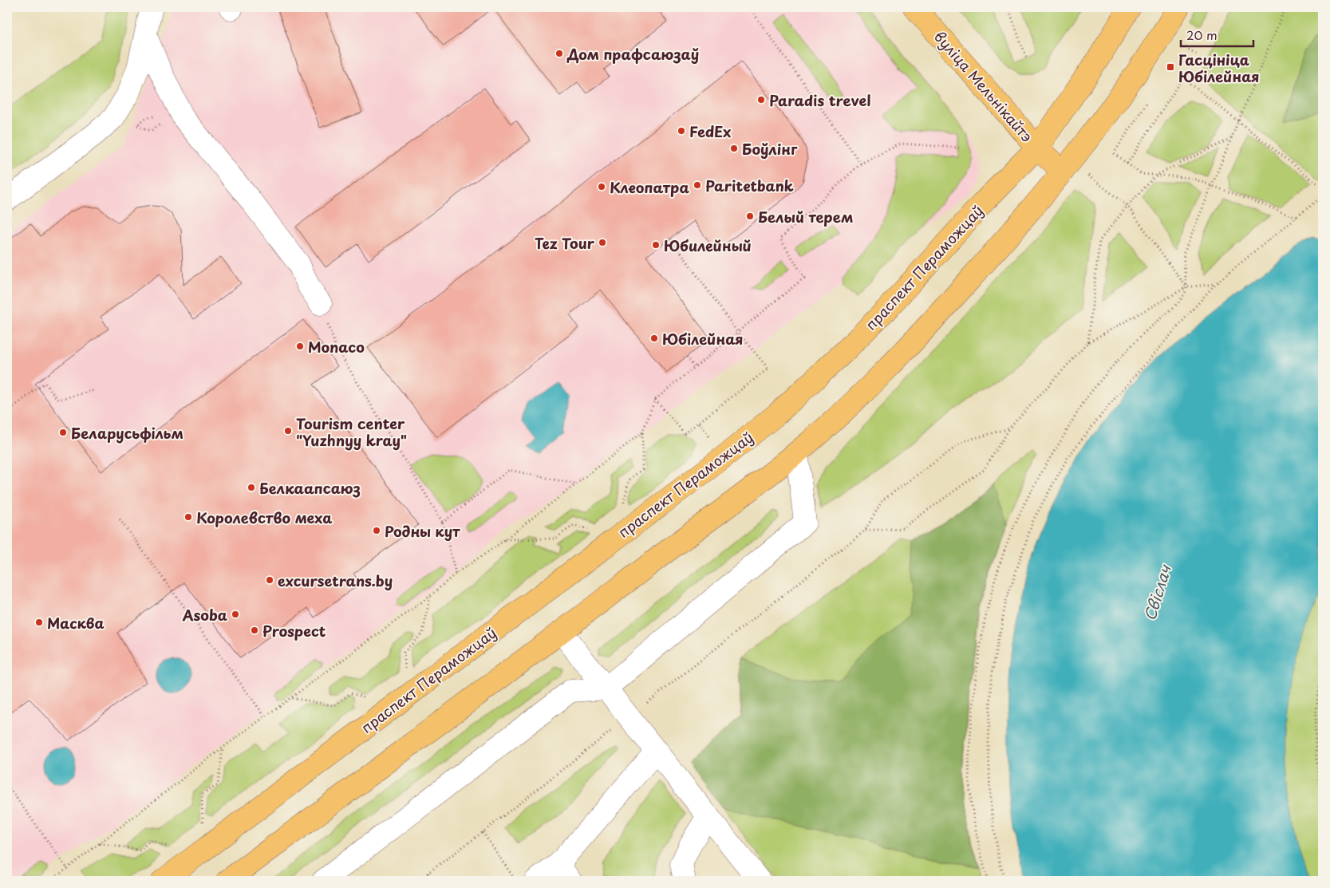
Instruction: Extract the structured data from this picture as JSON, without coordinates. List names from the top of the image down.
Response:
{
  "streets": {
    "main road": ["вуліца Мельнікайтэ", "праспект Пераможцаў"]
  },
  "crossings": [
    ["вуліца Мельнікайтэ", "праспект Пераможцаў"]
  ],
  "water": ["Свіслач"],
  "places": {
    "other": [
      "Дом прафсаюзаў",
      "Paradis trevel",
      "FedEx",
      "Боўлінг",
      "Paritetbank",
      "Клеопатра",
      "Белый терем",
      "Tez Tour",
      "Юбилейный",
      "Юбілейная",
      "Monaco",
      "Tourism center \"Yuzhnyy kray\"",
      "Беларусьфільм",
      "Белкаапсаюз",
      "Королевство меха",
      "Родны кут",
      "excursetrans.by",
      "Asoba",
      "Масква",
      "Prospect"
    ],
    "transit": ["Гасцініца Юбілейная"]
  },
  "scale_bar": "20 m"
}
